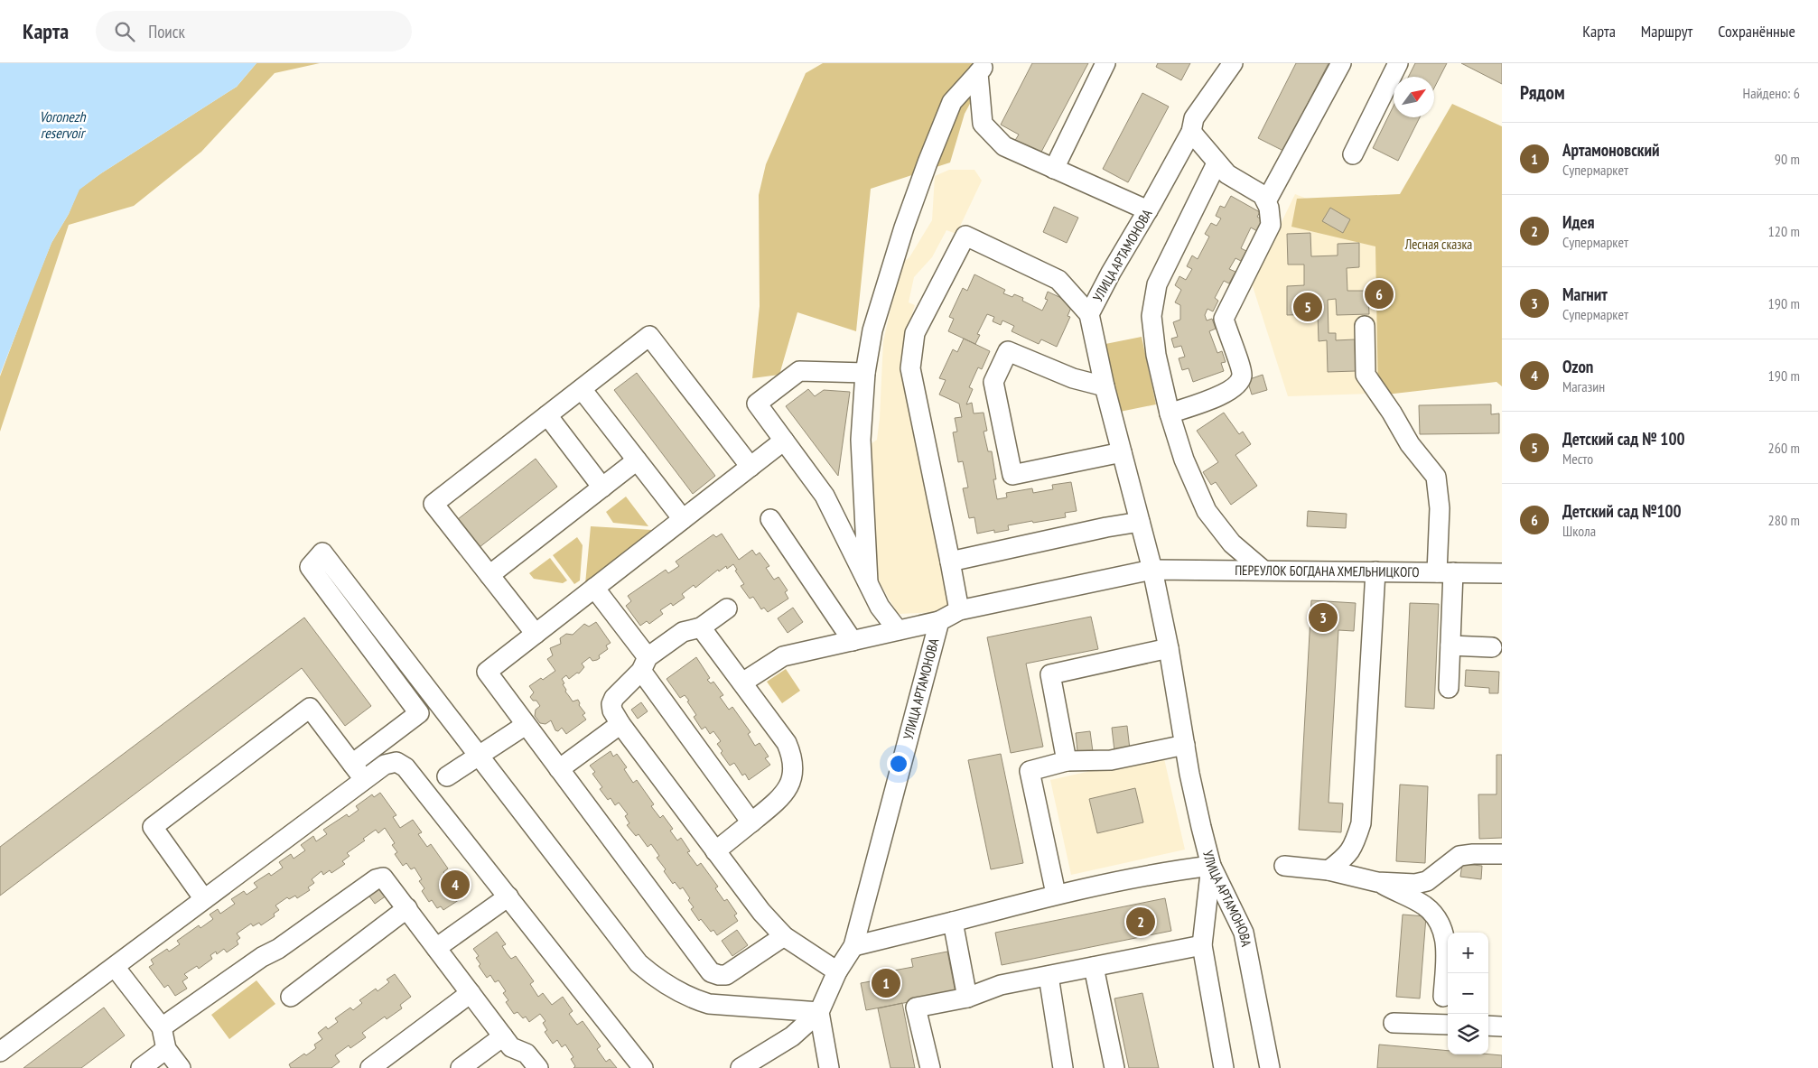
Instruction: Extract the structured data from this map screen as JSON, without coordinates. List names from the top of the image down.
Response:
{
  "streets": {
    "street": ["УЛИЦА АРТАМОНОВА", "ПЕРЕУЛОК БОГДАНА ХМЕЛЬНИЦКОГО"]
  },
  "crossings": [
    ["УЛИЦА АРТАМОНОВА", "ПЕРЕУЛОК БОГДАНА ХМЕЛЬНИЦКОГО"]
  ],
  "water": ["Voronezh reservoir"],
  "parks": ["Лесная сказка"],
  "north": "top right",
  "page": {
    "header": "Карта",
    "search": "Поиск",
    "nav": ["Карта", "Маршрут", "Сохранённые"],
    "heading": ["Рядом", "Найдено: 6"],
    "list": [
      {
        "mark": "1",
        "name": "Артамоновский",
        "note": "Супермаркет",
        "value": "90 m"
      },
      {
        "mark": "2",
        "name": "Идея",
        "note": "Супермаркет",
        "value": "120 m"
      },
      {
        "mark": "3",
        "name": "Магнит",
        "note": "Супермаркет",
        "value": "190 m"
      },
      {
        "mark": "4",
        "name": "Ozon",
        "note": "Магазин",
        "value": "190 m"
      },
      {
        "mark": "5",
        "name": "Детский сад № 100",
        "note": "Место",
        "value": "260 m"
      },
      {
        "mark": "6",
        "name": "Детский сад №100",
        "note": "Школа",
        "value": "280 m"
      }
    ],
    "pins": [
      "6",
      "5",
      "3",
      "4",
      "2",
      "1"
    ],
    "map_buttons": ["+", "−"]
  }
}
